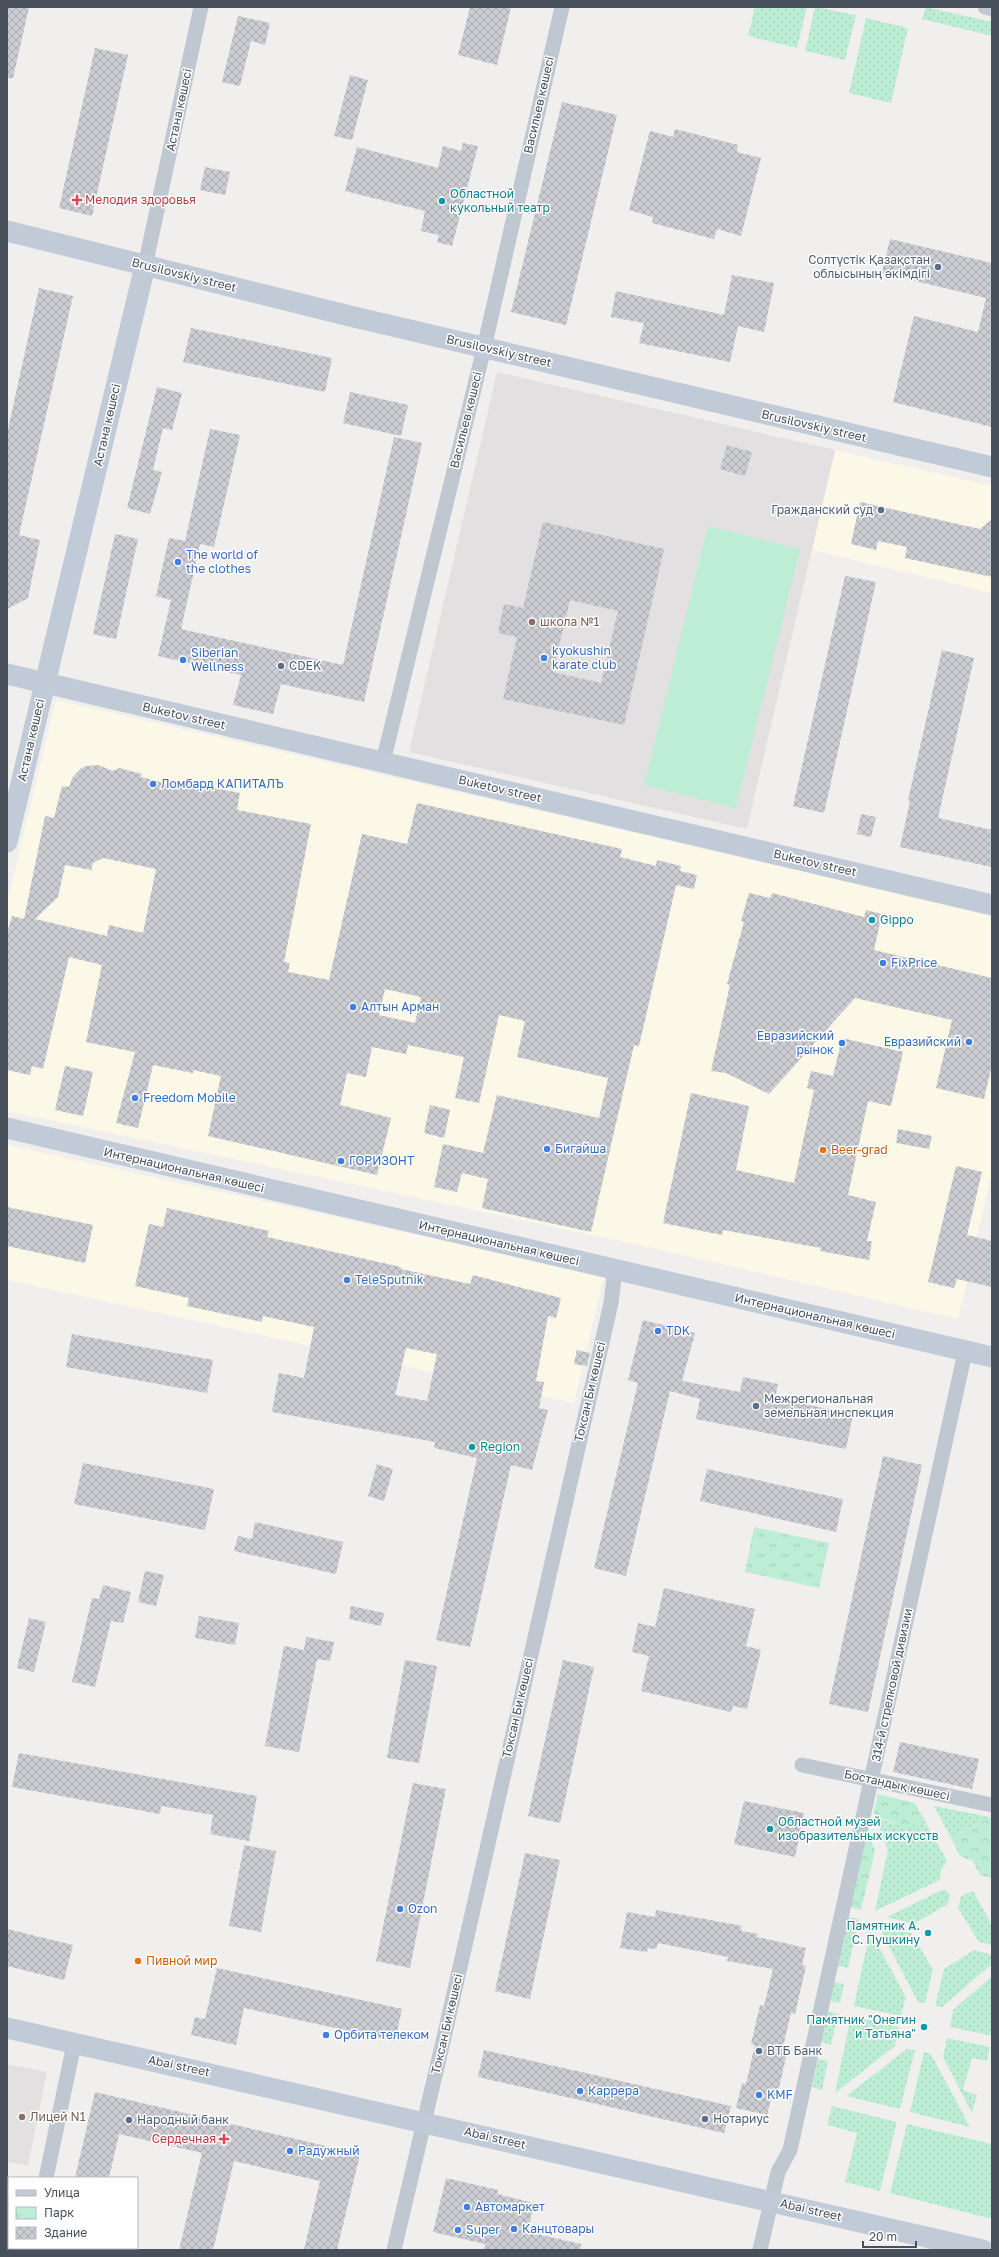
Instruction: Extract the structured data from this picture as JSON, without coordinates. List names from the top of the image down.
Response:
{
  "streets": {
    "main road": [
      "Астана көшесі",
      "Brusilovskiy street",
      "Buketov street",
      "Интернациональная көшесі",
      "Abai street"
    ],
    "street": [
      "Васильев көшесі",
      "Токсан Би көшесі",
      "314-й стрелковой дивизии",
      "Бостандық көшесі"
    ]
  },
  "crossings": [
    ["Васильев көшесі", "Brusilovskiy street"],
    ["Васильев көшесі", "Buketov street"],
    ["Астана көшесі", "Brusilovskiy street"],
    ["Астана көшесі", "Buketov street"],
    ["Интернациональная көшесі", "Токсан Би көшесі"],
    ["Интернациональная көшесі", "314-й стрелковой дивизии"],
    ["Токсан Би көшесі", "Abai street"],
    ["314-й стрелковой дивизии", "Бостандық көшесі"],
    ["314-й стрелковой дивизии", "Abai street"]
  ],
  "places": {
    "health": ["Мелодия здоровья", "Сердечная"],
    "other": [
      "Областной кукольный театр",
      "Солтүстік Қазақстан облысының әкімдігі",
      "Гражданский суд",
      "The world of the clothes",
      "школа №1",
      "kyokushin karate club",
      "Siberian Wellness",
      "CDEK",
      "Ломбард КАПИТАЛЪ",
      "Gippo",
      "FixPrice",
      "Алтын Арман",
      "Евразийский",
      "Евразийский рынок",
      "Freedom Mobile",
      "Бигайша",
      "Beer-grad",
      "ГОРИЗОНТ",
      "TeleSputnik",
      "TDK",
      "Межрегиональная земельная инспекция",
      "Region",
      "Областной музей изобразительных искусств",
      "Ozon",
      "Памятник А. С. Пушкину",
      "Пивной мир",
      "Памятник \"Онегин и Татьяна\"",
      "Орбита телеком",
      "ВТБ Банк",
      "Каррера",
      "KMF",
      "Лицей N1",
      "Нотариус",
      "Народный банк",
      "Радужный",
      "Автомаркет",
      "Канцтовары",
      "Super"
    ]
  },
  "legend": ["Улица", "Парк", "Здание"],
  "scale_bar": "20 m"
}
